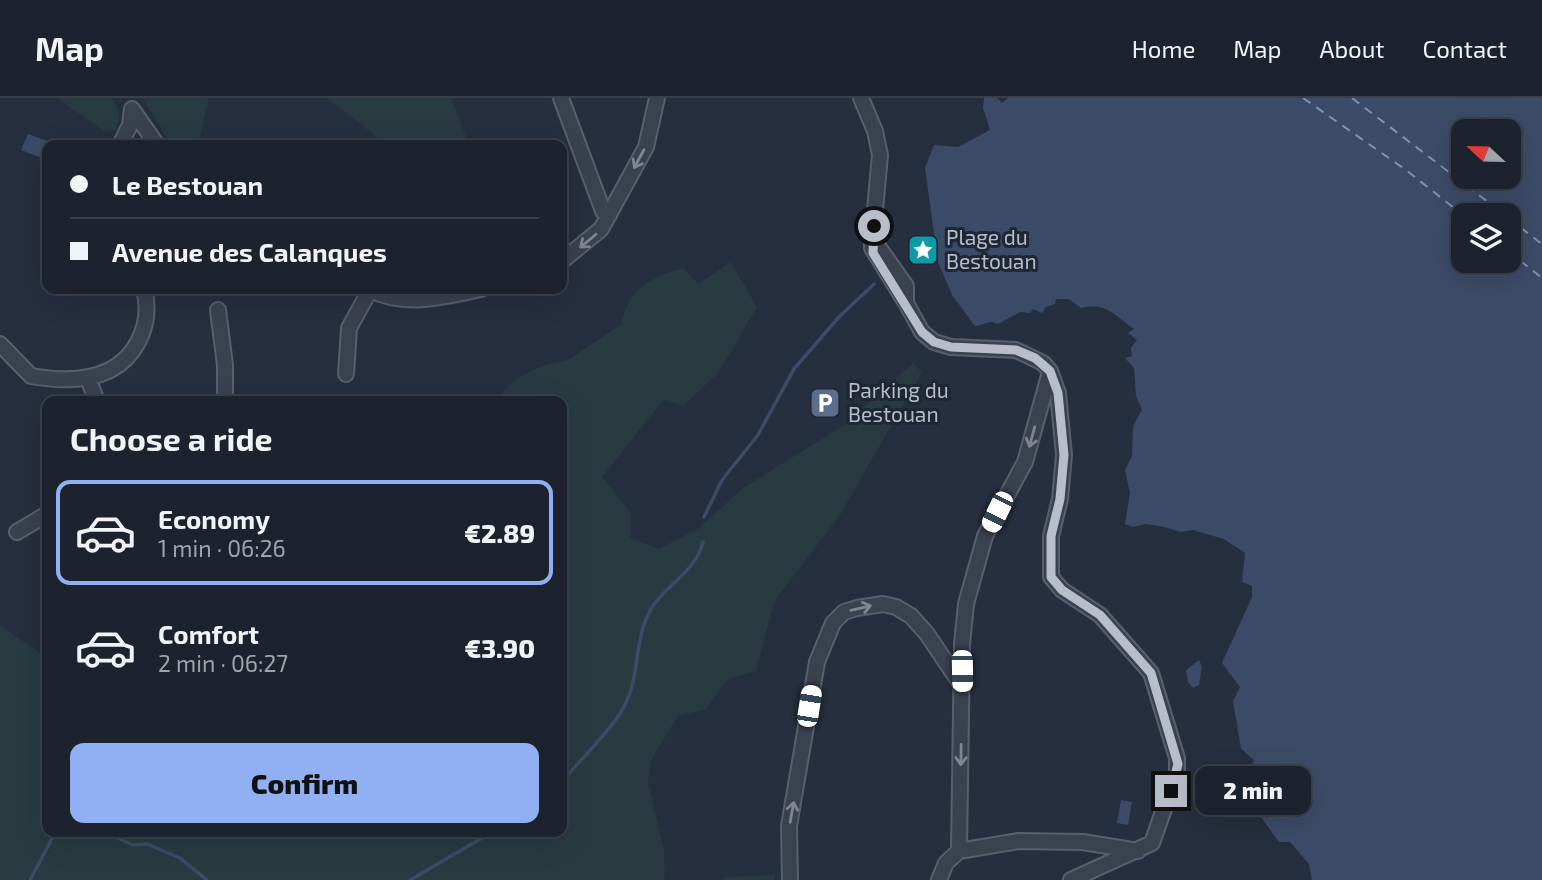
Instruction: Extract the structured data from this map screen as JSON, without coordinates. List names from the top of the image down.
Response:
{
  "places": {
    "place": ["Plage du Bestouan"],
    "parking": ["Parking du Bestouan"]
  },
  "north": "left",
  "page": {
    "header": "Map",
    "nav": [
      "Home",
      "Map",
      "About",
      "Contact"
    ],
    "banner": ["Le Bestouan", "Avenue des Calanques"],
    "heading": "Choose a ride",
    "list": [
      {
        "name": "Economy",
        "note": "1 min · 06:26",
        "value": "€2.89"
      },
      {
        "name": "Comfort",
        "note": "2 min · 06:27",
        "value": "€3.90"
      }
    ],
    "buttons": "Confirm",
    "bubble": "2 min"
  }
}
